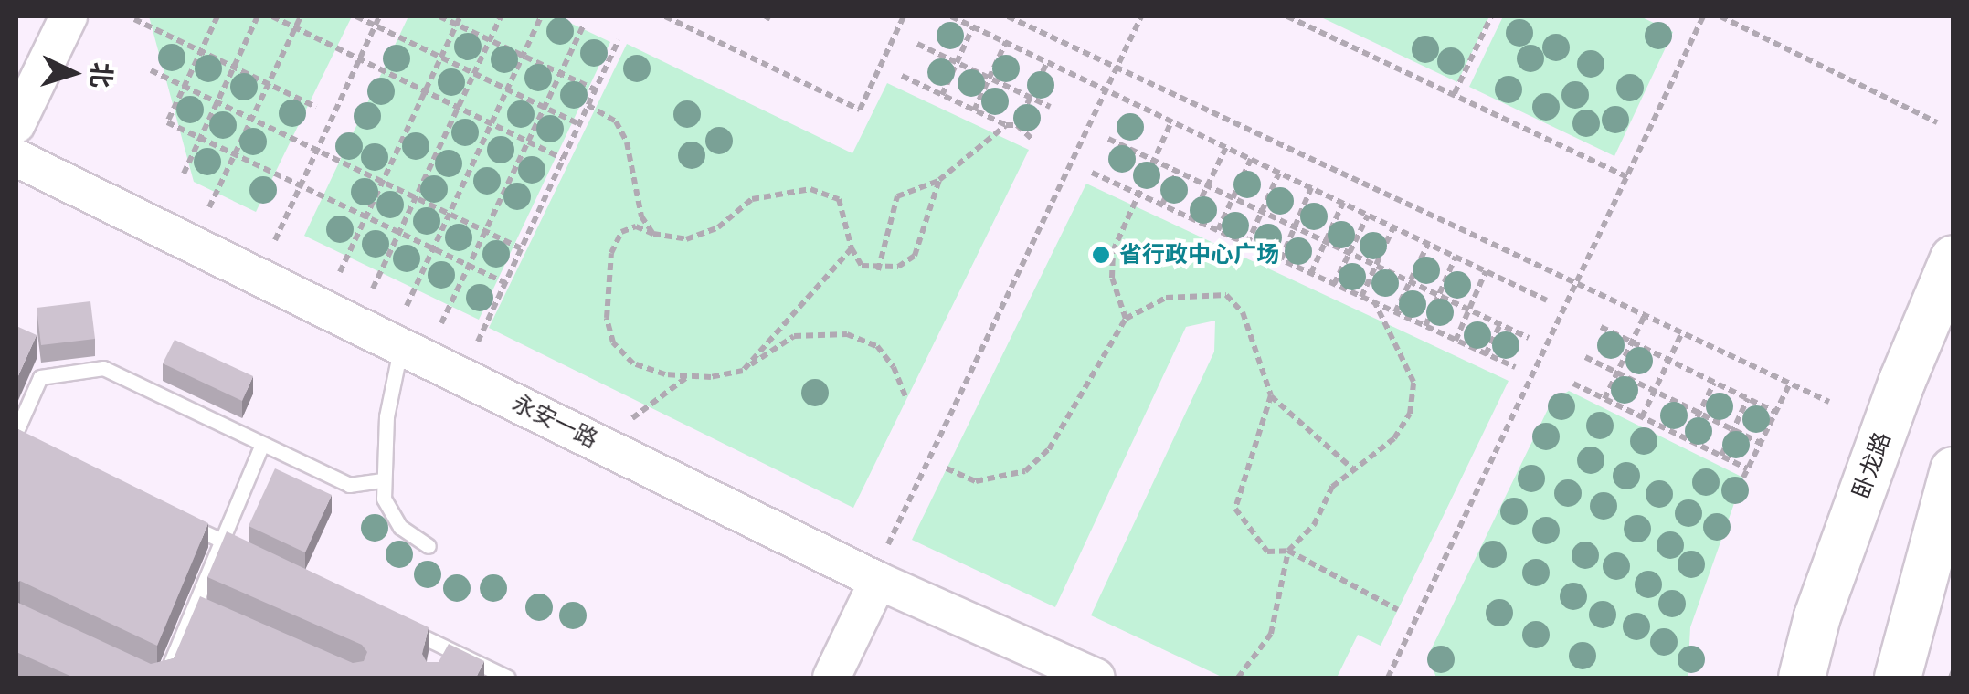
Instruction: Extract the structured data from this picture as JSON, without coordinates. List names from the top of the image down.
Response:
{
  "streets": {
    "main road": ["卧龙路"],
    "street": ["永安一路"]
  },
  "places": ["省行政中心广场"],
  "north": "right"
}
